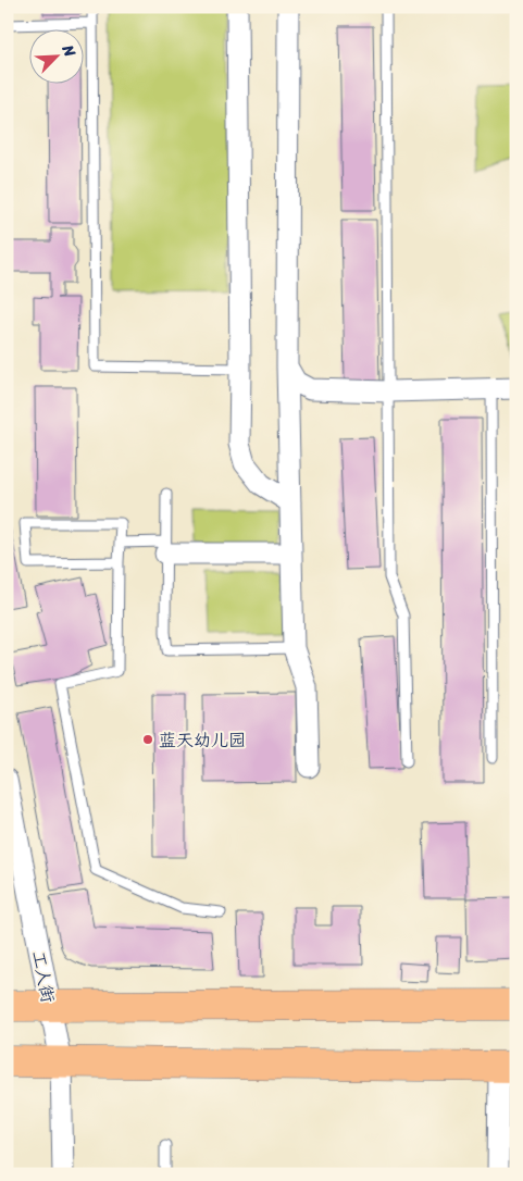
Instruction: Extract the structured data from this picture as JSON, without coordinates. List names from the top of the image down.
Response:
{
  "streets": {
    "street": ["工人街"]
  },
  "places": ["蓝天幼儿园"],
  "north": "top right"
}
